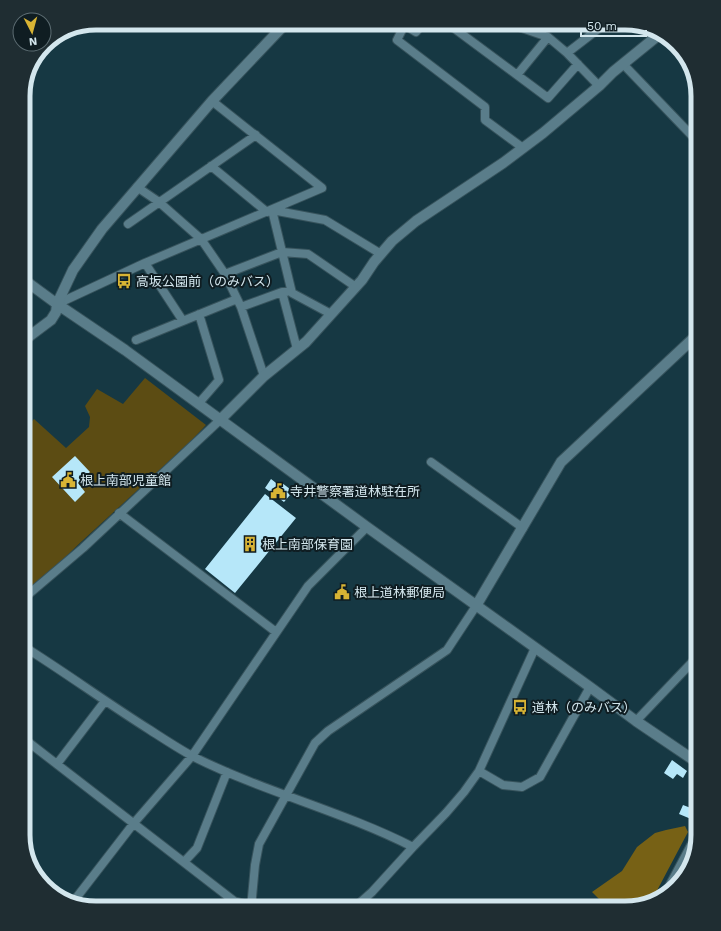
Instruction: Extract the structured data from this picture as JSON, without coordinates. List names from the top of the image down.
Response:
{
  "places": {
    "bus stop": ["高坂公園前（のみバス）", "道林（のみバス）"],
    "public building": ["根上南部児童館", "寺井警察署道林駐在所", "根上道林郵便局"],
    "building": ["根上南部保育園"]
  },
  "scale_bar": "50 m",
  "north": "bottom"
}
